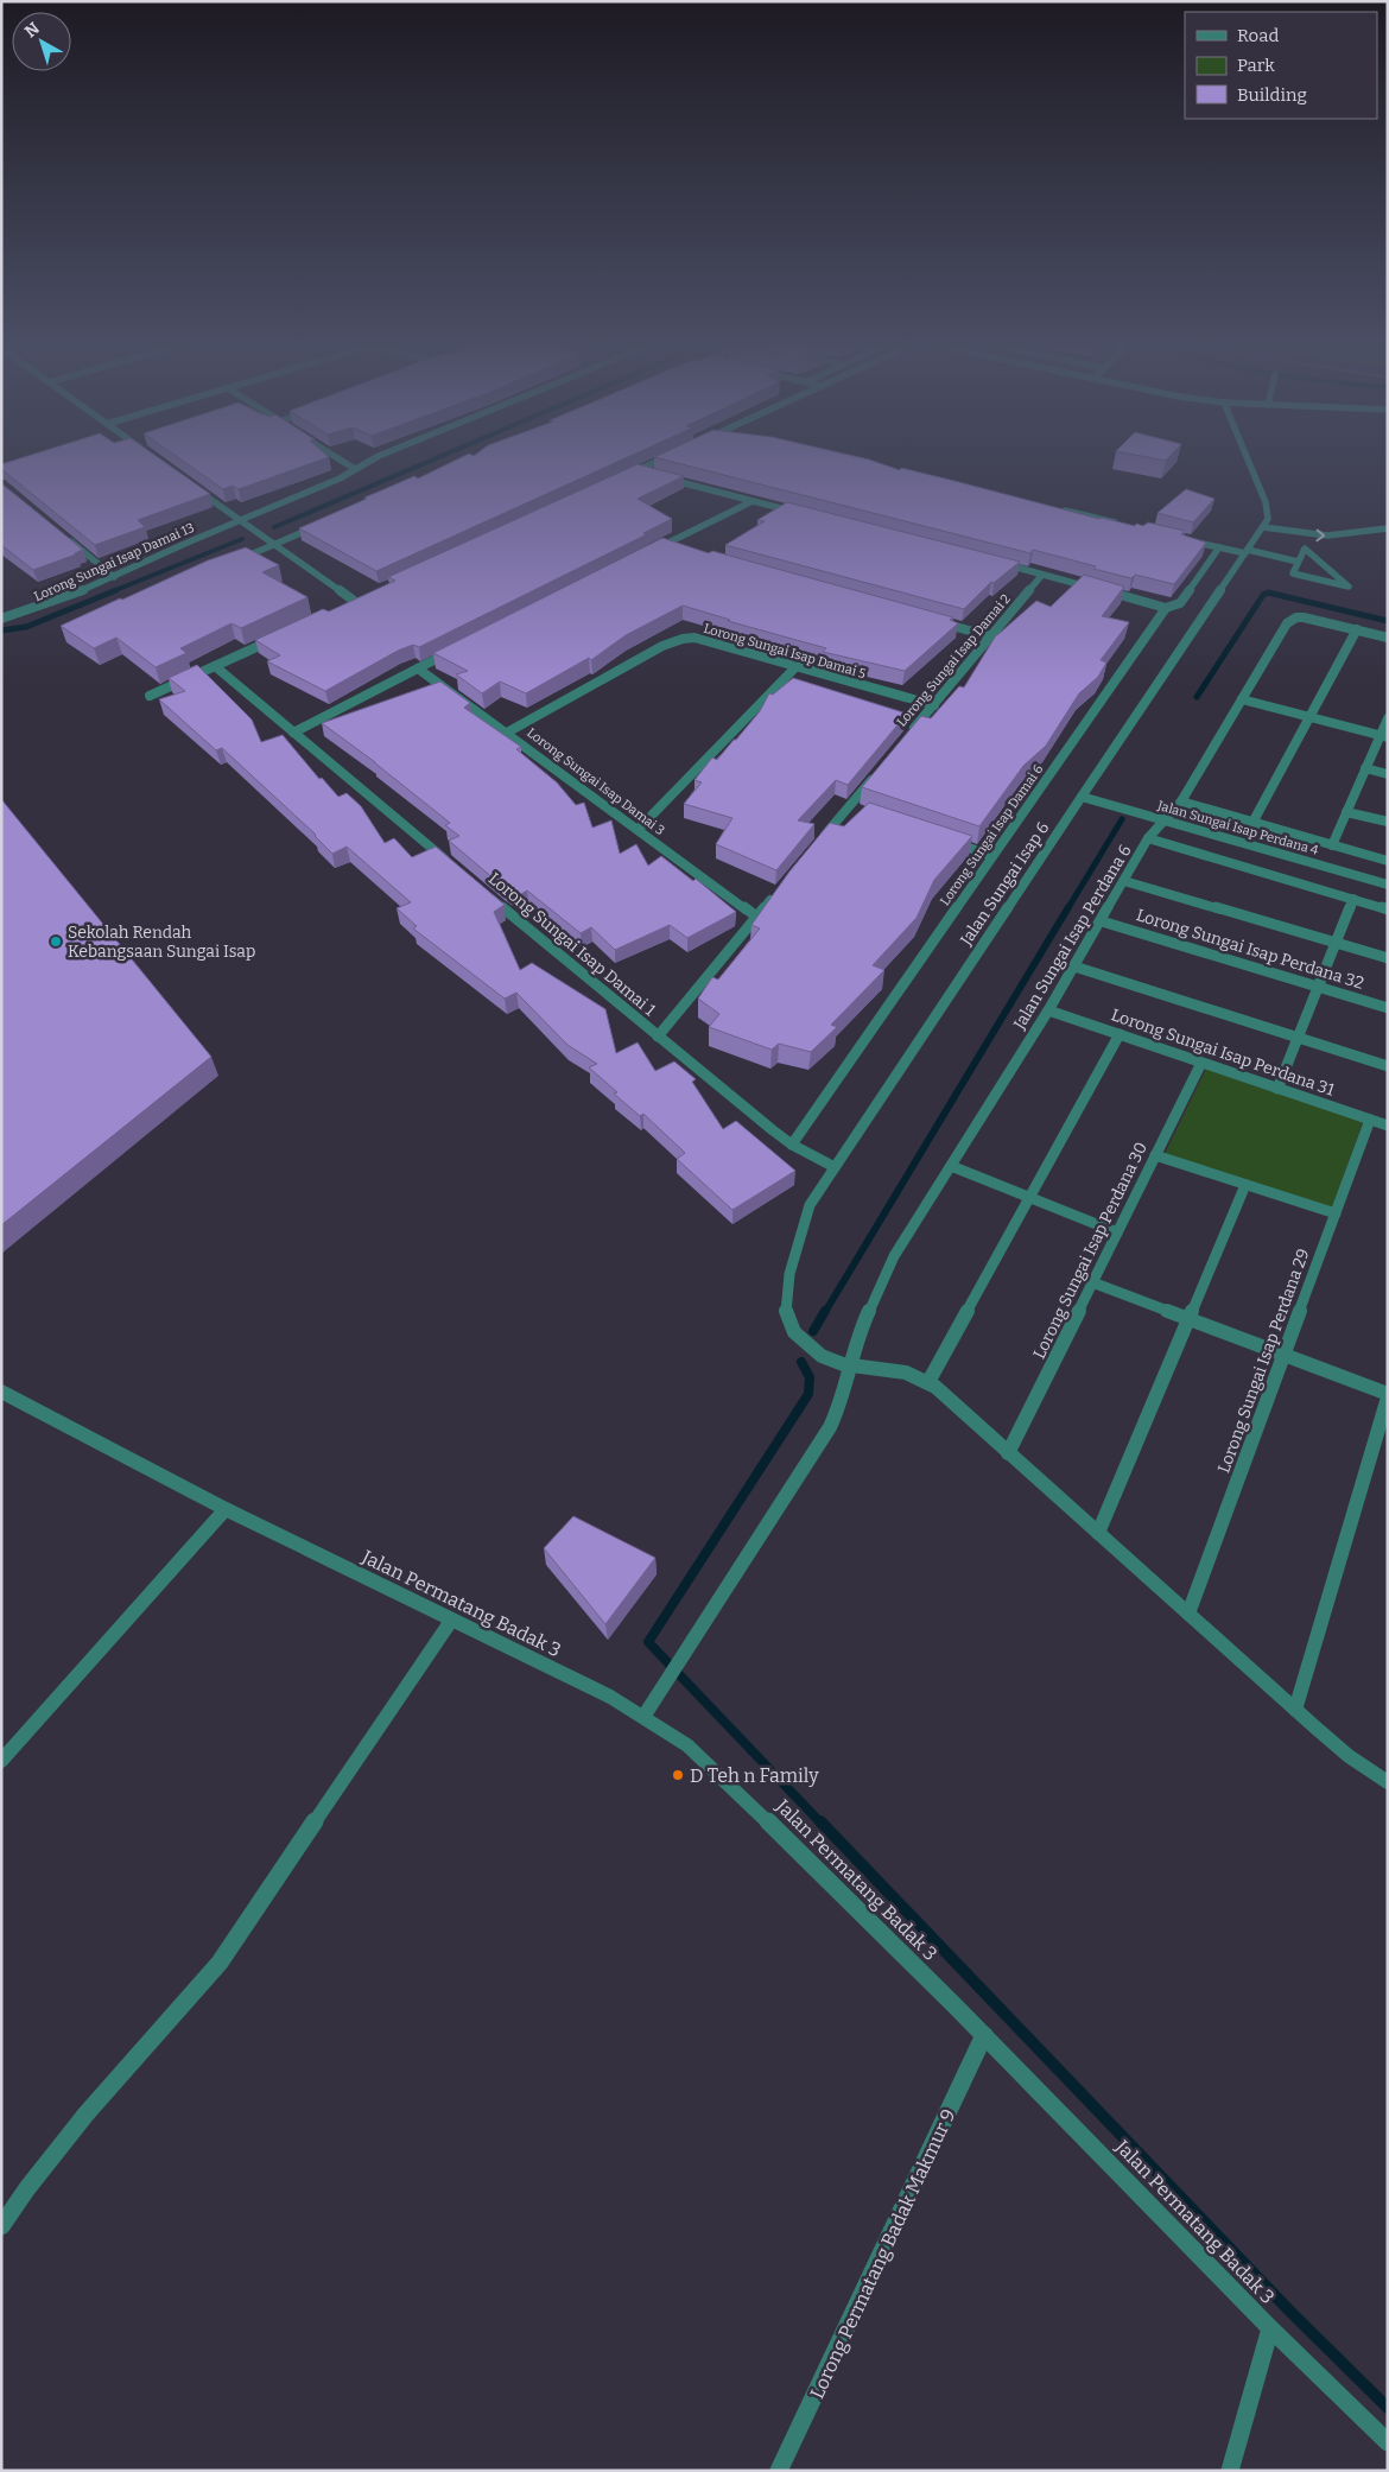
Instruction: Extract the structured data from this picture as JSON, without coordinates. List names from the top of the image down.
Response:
{
  "streets": {
    "street": [
      "Lorong Sungai Isap Damai 13",
      "Lorong Sungai Isap Damai 5",
      "Lorong Sungai Isap Damai 2",
      "Lorong Sungai Isap Damai 3",
      "Jalan Sungai Isap Perdana 4",
      "Lorong Sungai Isap Damai 6",
      "Jalan Sungai Isap 6",
      "Jalan Sungai Isap Perdana 6",
      "Lorong Sungai Isap Damai 1",
      "Lorong Sungai Isap Perdana 32",
      "Lorong Sungai Isap Perdana 31",
      "Lorong Sungai Isap Perdana 30",
      "Lorong Sungai Isap Perdana 29",
      "Jalan Permatang Badak 3",
      "Lorong Permatang Badak Makmur 9"
    ]
  },
  "crossings": [
    ["Lorong Sungai Isap Damai 5", "Lorong Sungai Isap Damai 2"],
    ["Lorong Sungai Isap Damai 5", "Lorong Sungai Isap Damai 3"],
    ["Jalan Sungai Isap Perdana 4", "Jalan Sungai Isap 6"],
    ["Jalan Sungai Isap Perdana 4", "Jalan Sungai Isap Perdana 6"],
    ["Lorong Sungai Isap Damai 6", "Lorong Sungai Isap Damai 1"],
    ["Jalan Sungai Isap 6", "Jalan Sungai Isap Perdana 6"],
    ["Jalan Sungai Isap 6", "Lorong Sungai Isap Damai 1"],
    ["Jalan Sungai Isap Perdana 6", "Lorong Sungai Isap Perdana 32"],
    ["Jalan Sungai Isap Perdana 6", "Lorong Sungai Isap Perdana 31"],
    ["Jalan Sungai Isap Perdana 6", "Jalan Permatang Badak 3"],
    ["Lorong Sungai Isap Perdana 31", "Lorong Sungai Isap Perdana 30"],
    ["Lorong Sungai Isap Perdana 31", "Lorong Sungai Isap Perdana 29"],
    ["Jalan Permatang Badak 3", "Lorong Permatang Badak Makmur 9"]
  ],
  "places": ["Sekolah Rendah Kebangsaan Sungai Isap", "D Teh n Family"],
  "legend": ["Road", "Park", "Building"],
  "north": "top left"
}
